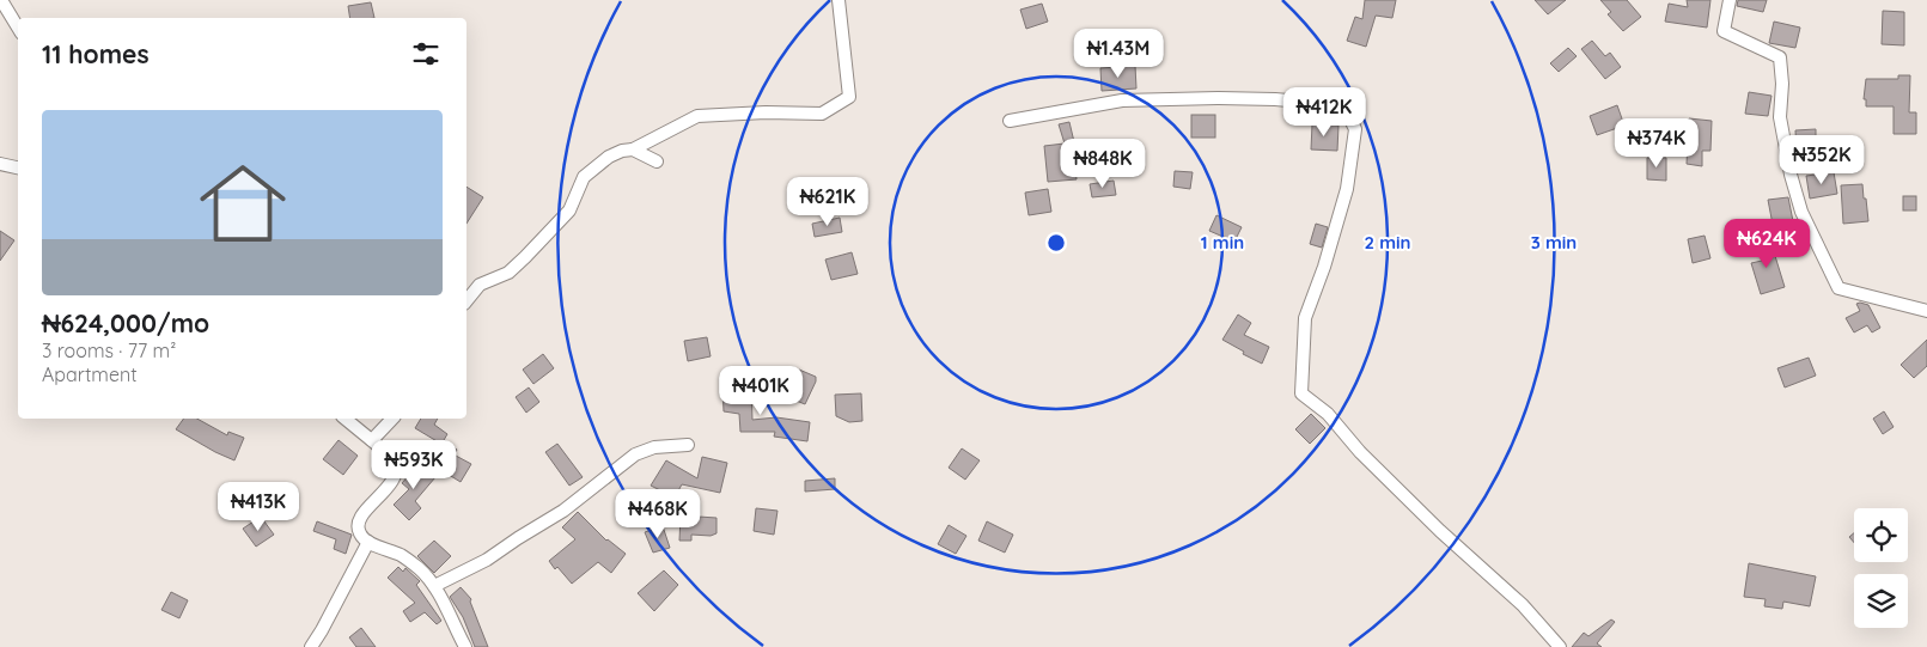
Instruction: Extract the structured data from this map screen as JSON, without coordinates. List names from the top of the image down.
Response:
{
  "page": {
    "heading": "11 homes",
    "price": [
      "₦1.43M",
      "₦412K",
      "₦374K",
      "₦352K",
      "₦848K",
      "₦621K",
      "₦624K",
      "₦401K",
      "₦593K",
      "₦413K",
      "₦468K"
    ],
    "list": [
      {
        "name": "₦624,000/mo",
        "note": "3 rooms · 77 m² · Apartment"
      }
    ]
  },
  "rings": ["1 min", "2 min", "3 min"]
}
